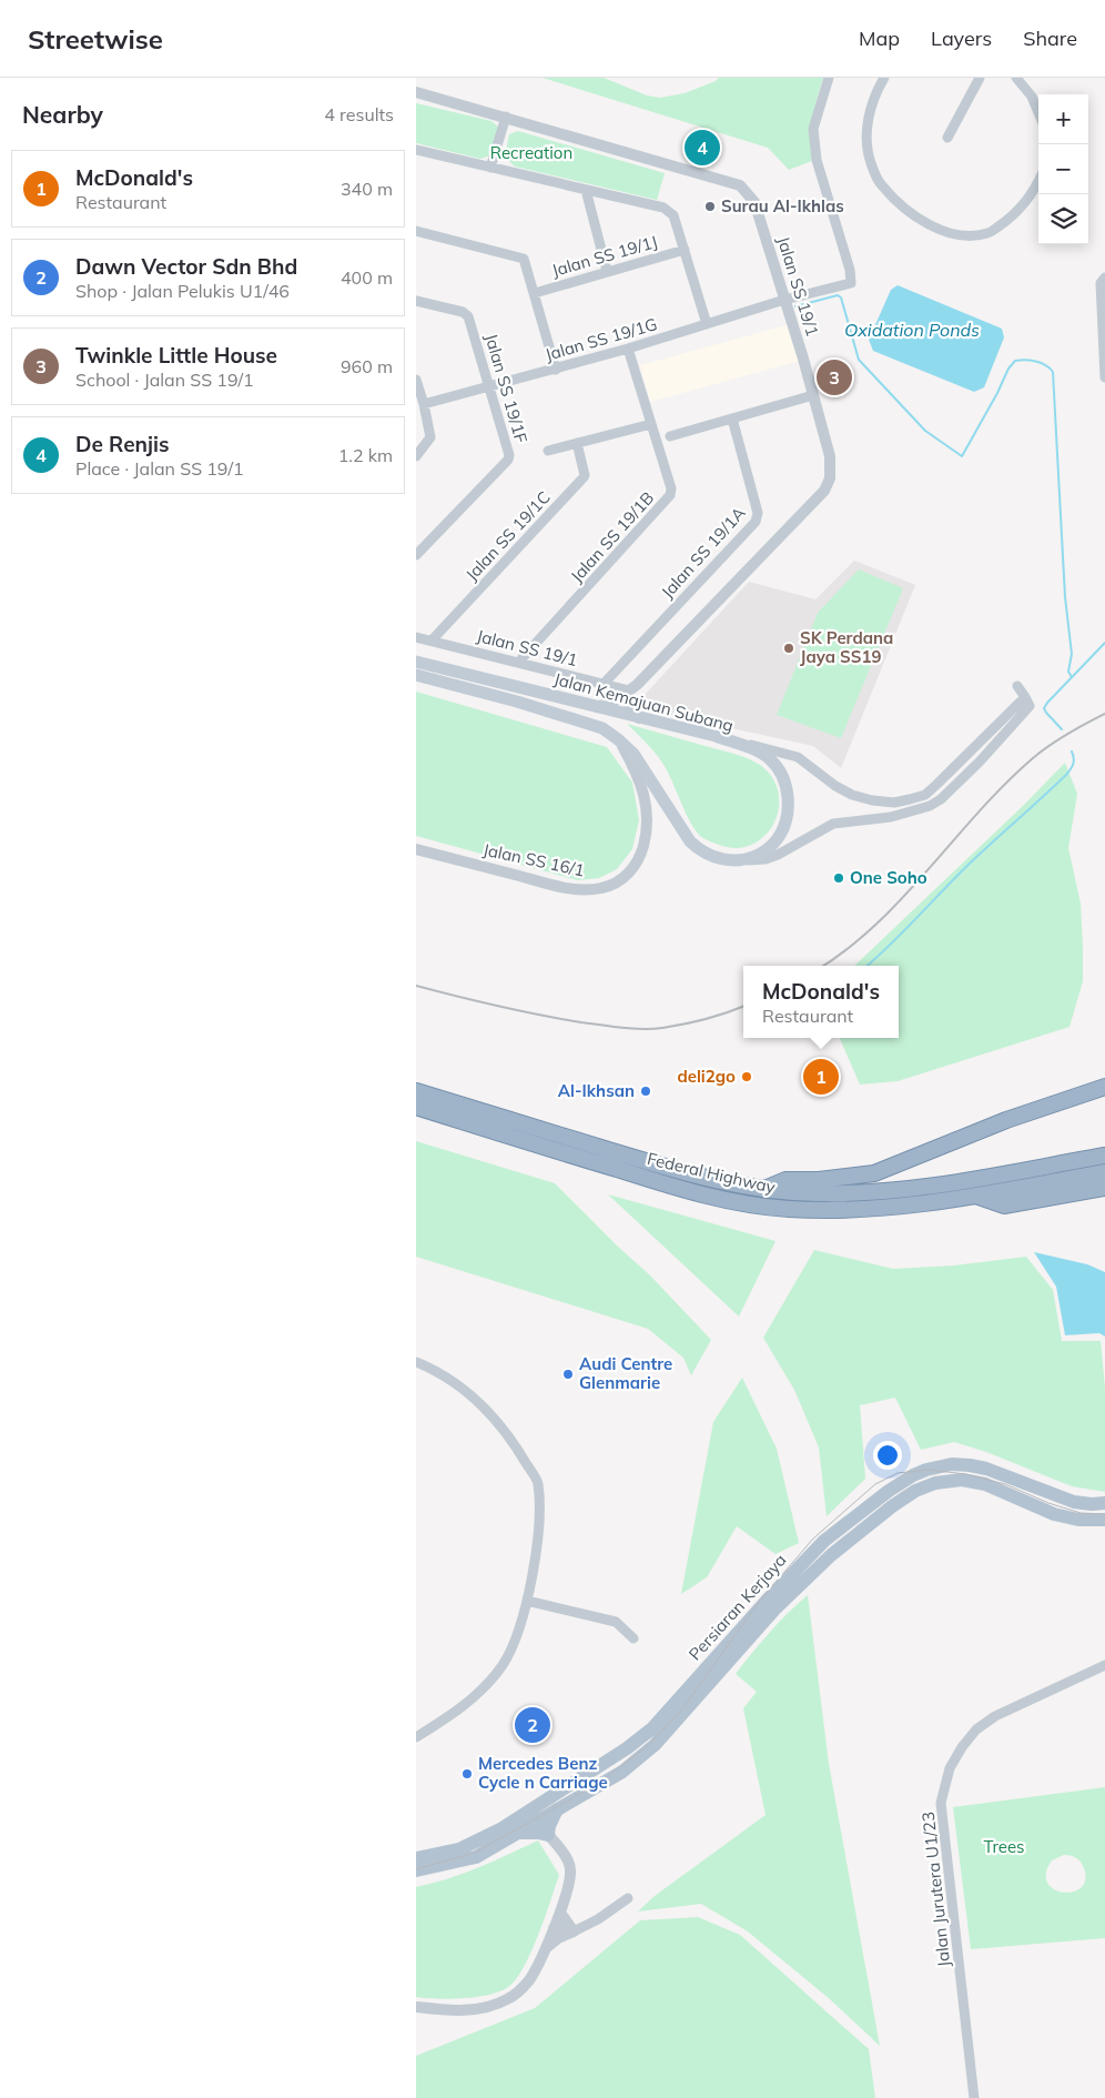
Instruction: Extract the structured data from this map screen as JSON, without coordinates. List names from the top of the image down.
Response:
{
  "streets": {
    "highway": ["Federal Highway"],
    "main road": ["Jalan Kemajuan Subang", "Persiaran Kerjaya"],
    "street": [
      "Jalan SS 19/1J",
      "Jalan SS 19/1",
      "Jalan SS 19/1G",
      "Jalan SS 19/1F",
      "Jalan SS 19/1C",
      "Jalan SS 19/1B",
      "Jalan SS 19/1A",
      "Jalan SS 16/1",
      "Jalan Jurutera U1/23"
    ]
  },
  "crossings": [
    ["Jalan SS 19/1", "Jalan SS 19/1G"],
    ["Jalan SS 19/1", "Jalan SS 19/1C"],
    ["Jalan SS 19/1", "Jalan SS 19/1B"],
    ["Jalan SS 19/1", "Jalan SS 19/1A"],
    ["Jalan SS 19/1", "Jalan Kemajuan Subang"],
    ["Jalan SS 19/1G", "Jalan SS 19/1F"],
    ["Jalan SS 19/1G", "Jalan SS 19/1B"],
    ["Jalan Kemajuan Subang", "Jalan SS 16/1"]
  ],
  "water": ["Oxidation Ponds"],
  "parks": ["Recreation", "Trees"],
  "places": [
    "Surau Al-Ikhlas",
    "SK Perdana Jaya SS19",
    "One Soho",
    "deli2go",
    "Al-Ikhsan",
    "Audi Centre Glenmarie",
    "Mercedes Benz Cycle n Carriage"
  ],
  "page": {
    "header": "Streetwise",
    "nav": ["Map", "Layers", "Share"],
    "heading": ["Nearby", "4 results"],
    "map_buttons": ["+", "−"],
    "pins": [
      "4",
      "3",
      "1",
      "2"
    ],
    "list": [
      {
        "mark": "1",
        "name": "McDonald's",
        "note": "Restaurant",
        "value": "340 m"
      },
      {
        "mark": "2",
        "name": "Dawn Vector Sdn Bhd",
        "note": "Shop · Jalan Pelukis U1/46",
        "value": "400 m"
      },
      {
        "mark": "3",
        "name": "Twinkle Little House",
        "note": "School · Jalan SS 19/1",
        "value": "960 m"
      },
      {
        "mark": "4",
        "name": "De Renjis",
        "note": "Place · Jalan SS 19/1",
        "value": "1.2 km"
      }
    ],
    "popup": ["McDonald's", "Restaurant"]
  }
}
